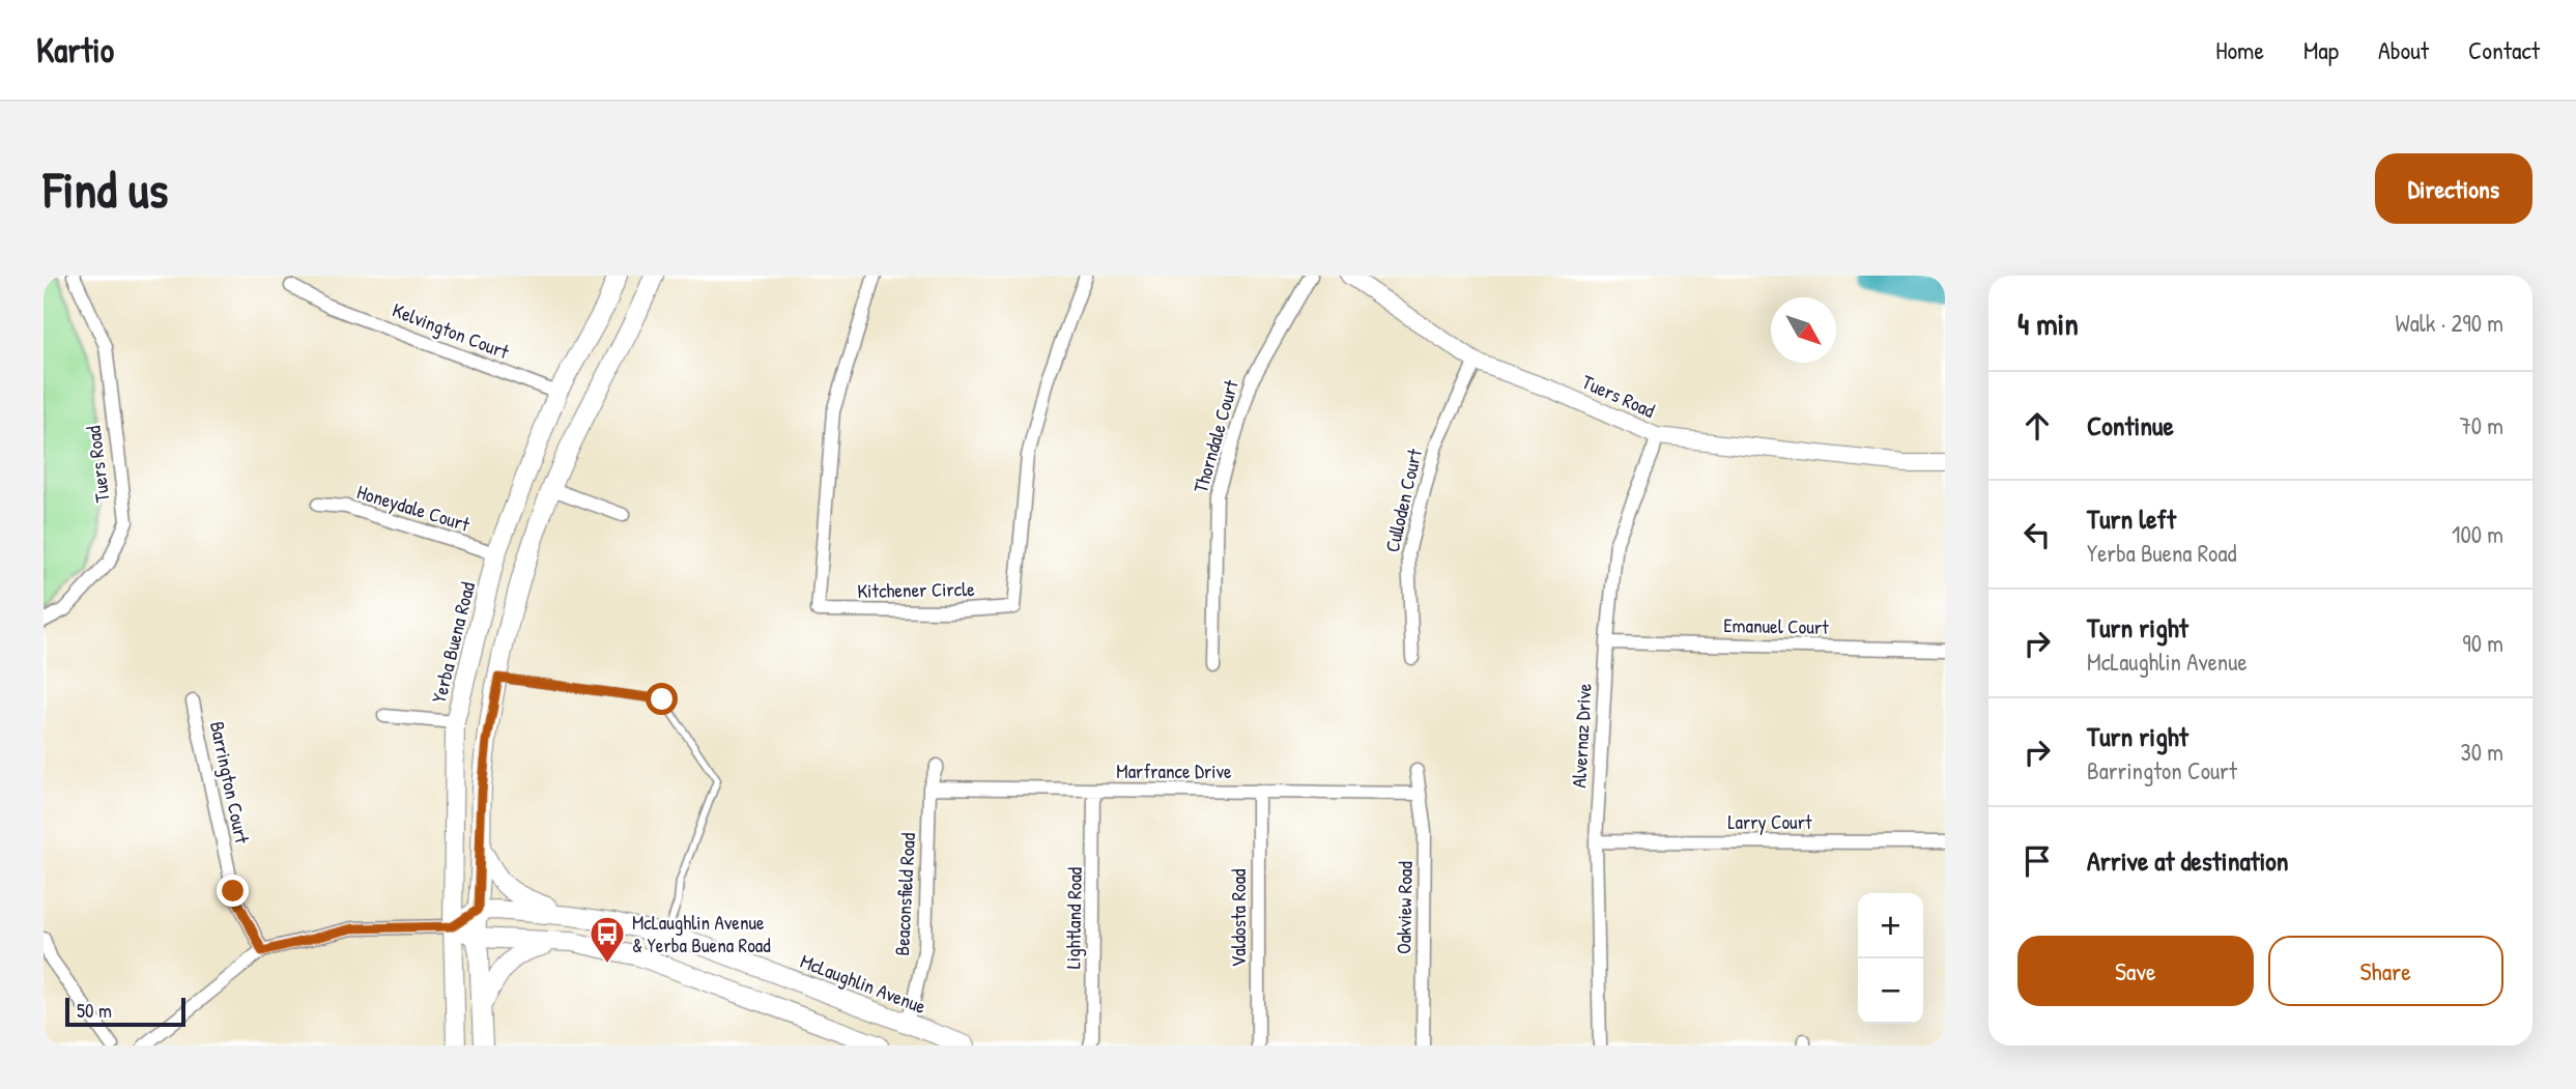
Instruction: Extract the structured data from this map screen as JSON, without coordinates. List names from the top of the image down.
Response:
{
  "streets": {
    "main road": ["Yerba Buena Road", "McLaughlin Avenue"],
    "street": [
      "Kelvington Court",
      "Tuers Road",
      "Thorndale Court",
      "Culloden Court",
      "Honeydale Court",
      "Kitchener Circle",
      "Emanuel Court",
      "Alvernaz Drive",
      "Marfrance Drive",
      "Barrington Court",
      "Larry Court",
      "Beaconsfield Road",
      "Oakview Road",
      "Lightland Road",
      "Valdosta Road"
    ]
  },
  "crossings": [
    ["Kelvington Court", "Yerba Buena Road"],
    ["Tuers Road", "Culloden Court"],
    ["Tuers Road", "Alvernaz Drive"],
    ["Honeydale Court", "Yerba Buena Road"],
    ["Emanuel Court", "Alvernaz Drive"],
    ["Alvernaz Drive", "Larry Court"],
    ["Marfrance Drive", "Beaconsfield Road"],
    ["Marfrance Drive", "Oakview Road"],
    ["Marfrance Drive", "Lightland Road"],
    ["Marfrance Drive", "Valdosta Road"],
    ["Beaconsfield Road", "McLaughlin Avenue"]
  ],
  "places": {
    "bus stop": ["McLaughlin Avenue & Yerba Buena Road"]
  },
  "scale_bar": "50 m",
  "north": "bottom right",
  "page": {
    "header": "Kartio",
    "nav": [
      "Home",
      "Map",
      "About",
      "Contact"
    ],
    "buttons": [
      "Directions",
      ["Save", "Share"]
    ],
    "title": "Find us",
    "heading": ["4 min", "Walk · 290 m"],
    "list": [
      ["Continue", "70 m"],
      ["Turn left", "Yerba Buena Road", "100 m"],
      ["Turn right", "McLaughlin Avenue", "90 m"],
      ["Turn right", "Barrington Court", "30 m"],
      "Arrive at destination"
    ],
    "map_buttons": ["+", "−"],
    "scale": "50 m"
  }
}
